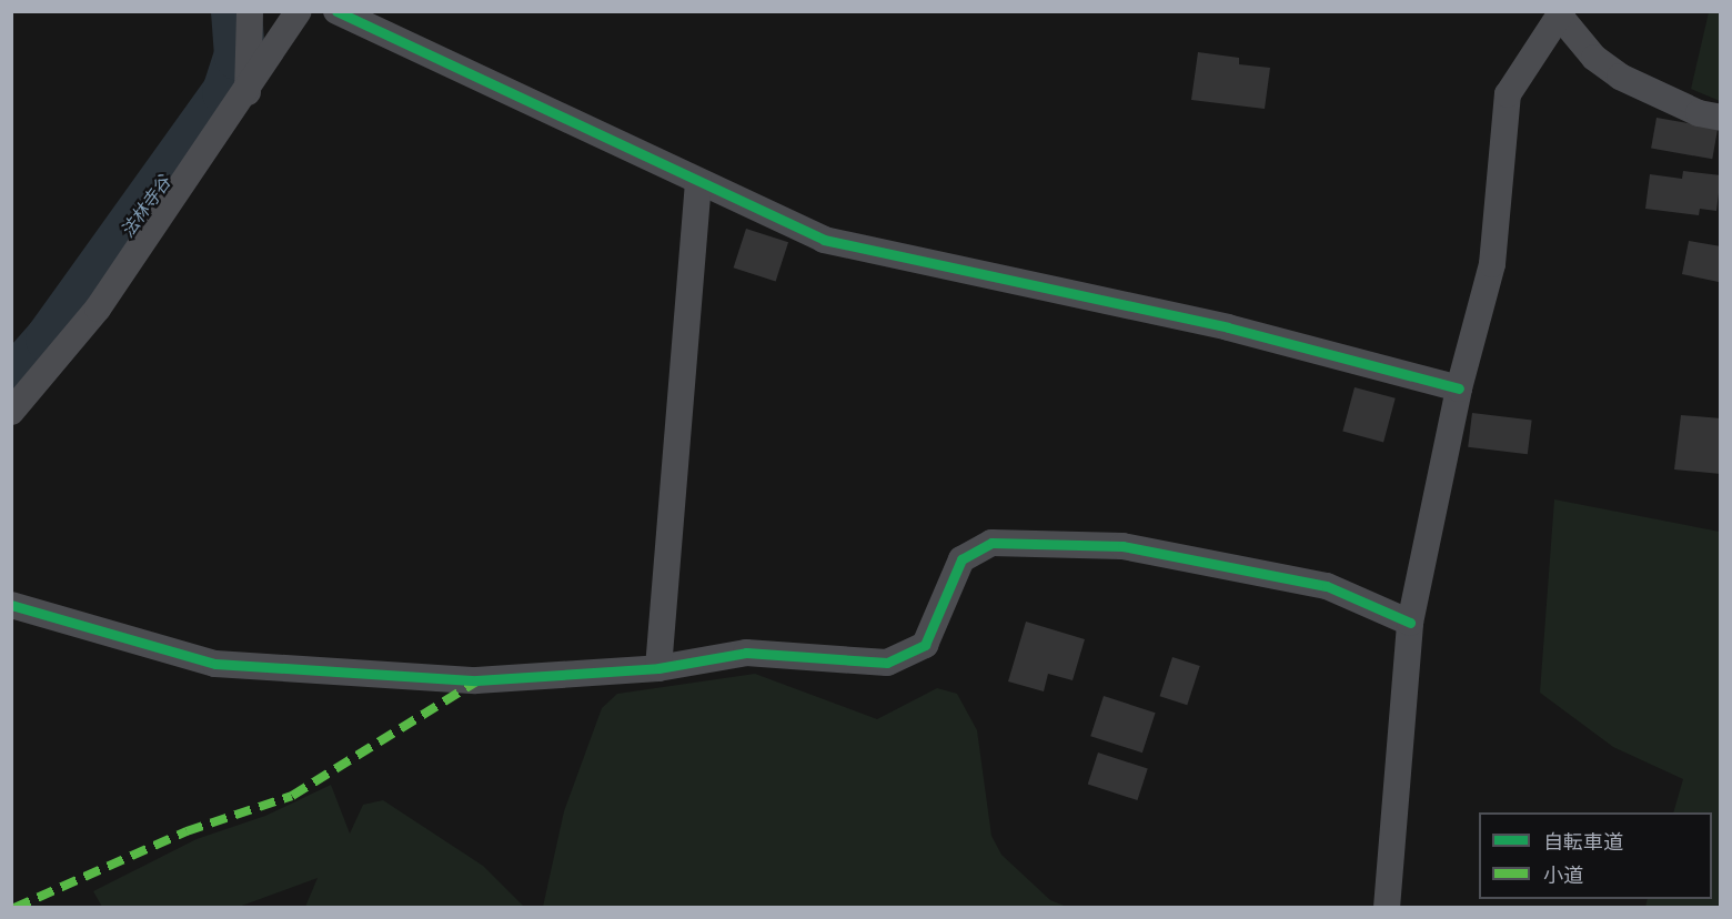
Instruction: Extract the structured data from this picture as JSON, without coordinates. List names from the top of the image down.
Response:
{
  "water": ["法林寺谷"],
  "legend": ["自転車道", "小道"]
}
